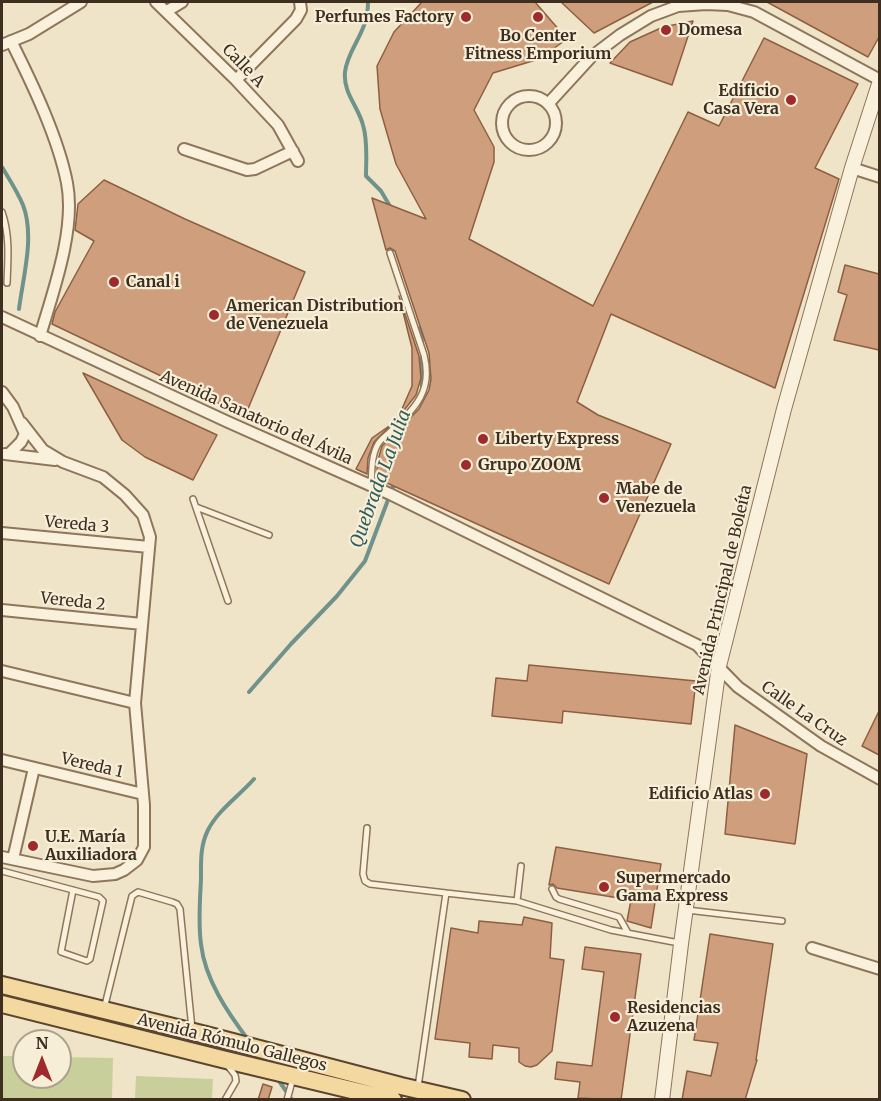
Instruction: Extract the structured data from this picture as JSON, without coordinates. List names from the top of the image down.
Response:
{
  "streets": {
    "main road": ["Avenida Rómulo Gallegos"],
    "street": [
      "Calle A",
      "Avenida Sanatorio del Ávila",
      "Vereda 3",
      "Avenida Principal de Boleíta",
      "Vereda 2",
      "Calle La Cruz",
      "Vereda 1"
    ]
  },
  "crossings": [
    ["Avenida Sanatorio del Ávila", "Avenida Principal de Boleíta"],
    ["Avenida Sanatorio del Ávila", "Calle La Cruz"],
    ["Avenida Principal de Boleíta", "Calle La Cruz"]
  ],
  "water": ["Quebrada La Julia"],
  "places": [
    "Perfumes Factory",
    "Bo Center Fitness Emporium",
    "Domesa",
    "Edificio Casa Vera",
    "Canal i",
    "American Distribution de Venezuela",
    "Liberty Express",
    "Grupo ZOOM",
    "Mabe de Venezuela",
    "Edificio Atlas",
    "U.E. María Auxiliadora",
    "Supermercado Gama Express",
    "Residencias Azuzena"
  ],
  "north": "top"
}
